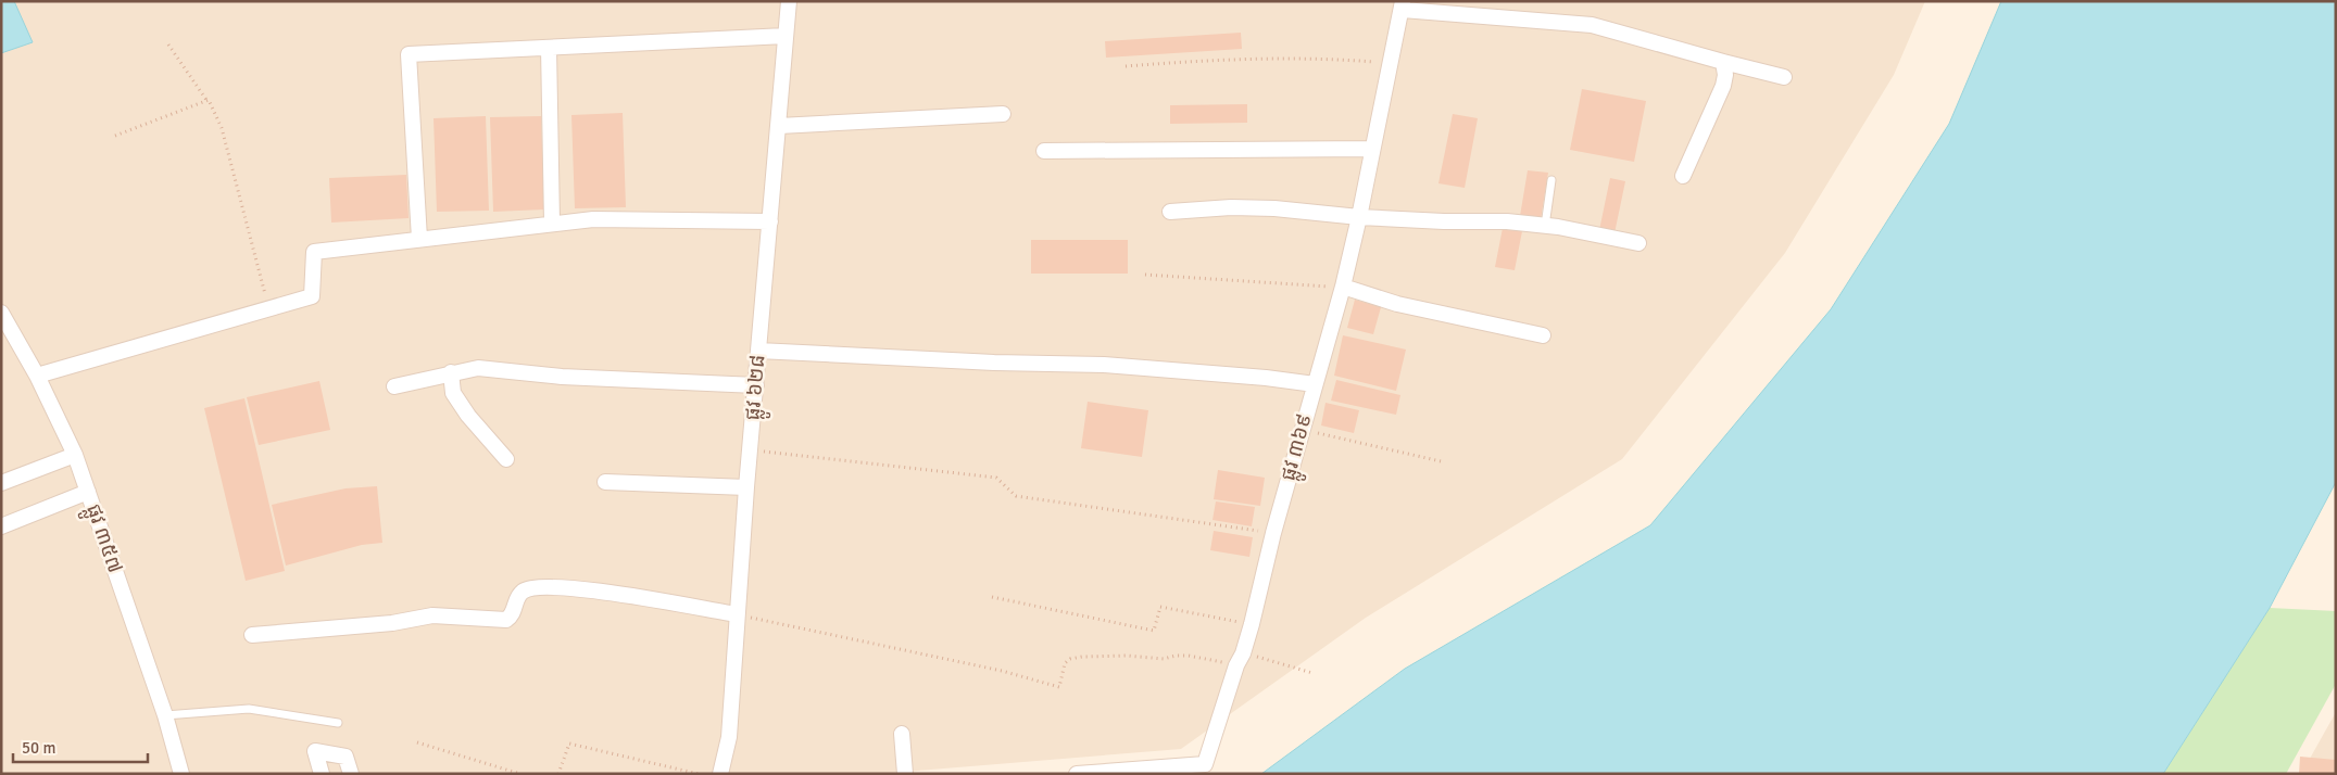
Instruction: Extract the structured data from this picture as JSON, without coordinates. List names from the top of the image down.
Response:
{
  "streets": {
    "street": ["ផ្លូវ ៦២៨", "ផ្លូវ ៣៦៩", "ផ្លូវ ៣៥៧"]
  },
  "scale_bar": "50 m"
}
